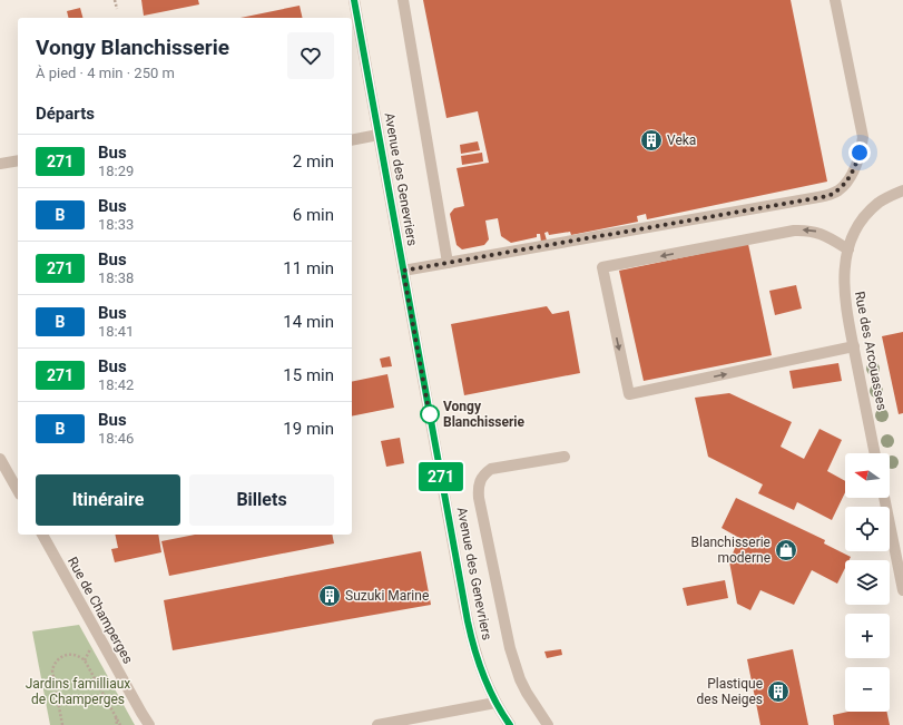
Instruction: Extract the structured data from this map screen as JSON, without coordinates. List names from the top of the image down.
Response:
{
  "streets": {
    "street": ["Avenue des Genevriers", "Rue des Arcouasses", "Rue de Champerges"]
  },
  "parks": ["Jardins familliaux de Champerges"],
  "places": {
    "building": ["Veka", "Suzuki Marine", "Plastique des Neiges"],
    "other": ["Vongy Blanchisserie"],
    "shop": ["Blanchisserie moderne"]
  },
  "lines": ["bus line 271"],
  "north": "left",
  "page": {
    "on_map": "271",
    "heading": [
      ["Vongy Blanchisserie", "À pied · 4 min · 250 m"],
      "Départs"
    ],
    "list": [
      {
        "mark": "271",
        "name": "Bus",
        "note": "18:29",
        "value": "2 min"
      },
      {
        "mark": "B",
        "name": "Bus",
        "note": "18:33",
        "value": "6 min"
      },
      {
        "mark": "271",
        "name": "Bus",
        "note": "18:38",
        "value": "11 min"
      },
      {
        "mark": "B",
        "name": "Bus",
        "note": "18:41",
        "value": "14 min"
      },
      {
        "mark": "271",
        "name": "Bus",
        "note": "18:42",
        "value": "15 min"
      },
      {
        "mark": "B",
        "name": "Bus",
        "note": "18:46",
        "value": "19 min"
      }
    ],
    "map_buttons": ["+", "−"],
    "buttons": ["Itinéraire", "Billets"]
  }
}
